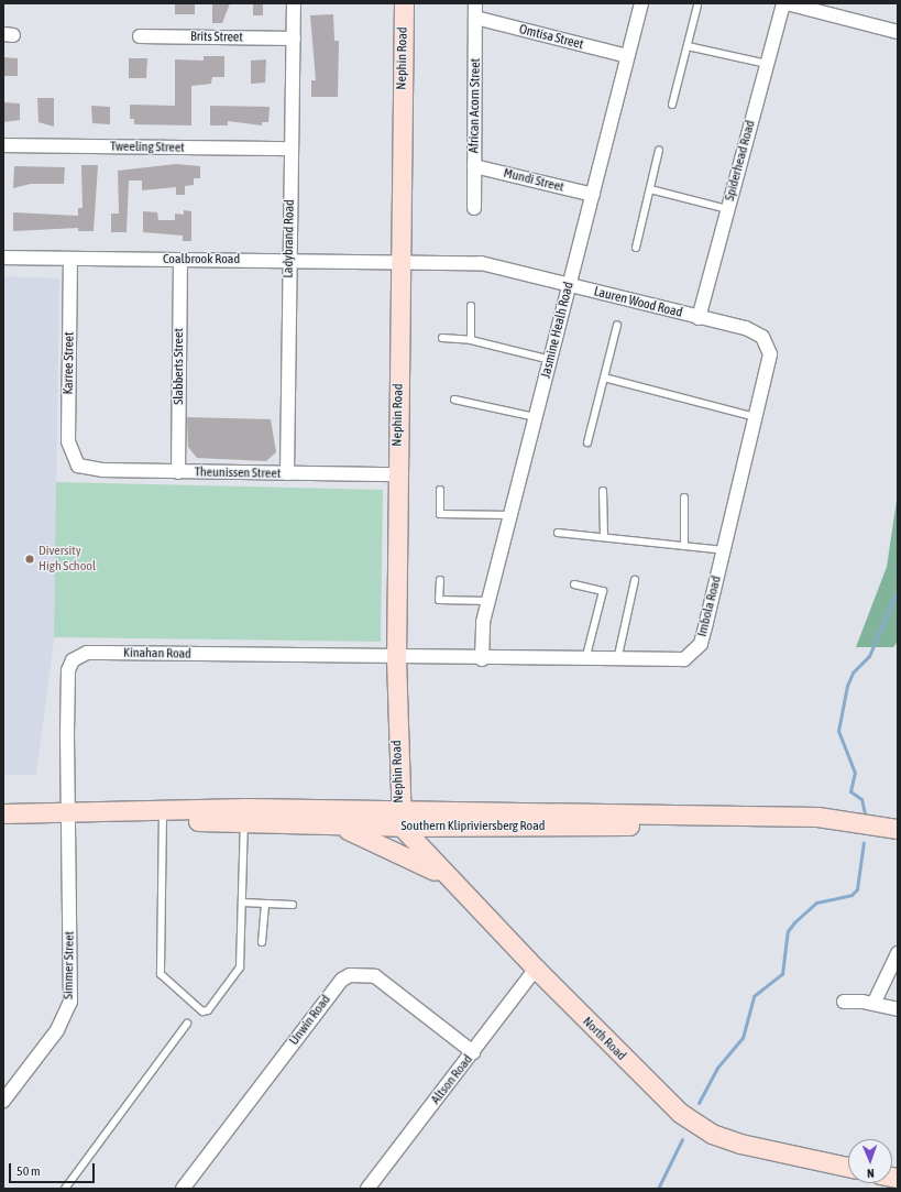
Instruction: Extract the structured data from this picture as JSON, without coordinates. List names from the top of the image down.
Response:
{
  "streets": {
    "main road": ["Nephin Road", "Southern Klipriviersberg Road", "North Road"],
    "street": [
      "Brits Street",
      "Omtisa Street",
      "African Acorn Street",
      "Tweeling Street",
      "Spiderhead Road",
      "Mundi Street",
      "Ladybrand Road",
      "Coalbrook Road",
      "Lauren Wood Road",
      "Jasmine Healh Road",
      "Karree Street",
      "Slabberts Street",
      "Theunissen Street",
      "Imbola Road",
      "Kinahan Road",
      "Simmer Street",
      "Unwin Road",
      "Altson Road"
    ]
  },
  "crossings": [
    ["Brits Street", "Ladybrand Road"],
    ["Omtisa Street", "African Acorn Street"],
    ["Omtisa Street", "Jasmine Healh Road"],
    ["Nephin Road", "Coalbrook Road"],
    ["Nephin Road", "Lauren Wood Road"],
    ["Nephin Road", "Theunissen Street"],
    ["Nephin Road", "Imbola Road"],
    ["Nephin Road", "Kinahan Road"],
    ["Nephin Road", "Southern Klipriviersberg Road"],
    ["Nephin Road", "North Road"],
    ["African Acorn Street", "Mundi Street"],
    ["Tweeling Street", "Ladybrand Road"],
    ["Spiderhead Road", "Lauren Wood Road"],
    ["Mundi Street", "Jasmine Healh Road"],
    ["Ladybrand Road", "Coalbrook Road"],
    ["Ladybrand Road", "Theunissen Street"],
    ["Coalbrook Road", "Lauren Wood Road"],
    ["Coalbrook Road", "Karree Street"],
    ["Coalbrook Road", "Slabberts Street"],
    ["Lauren Wood Road", "Jasmine Healh Road"],
    ["Lauren Wood Road", "Imbola Road"],
    ["Jasmine Healh Road", "Imbola Road"],
    ["Karree Street", "Theunissen Street"],
    ["Slabberts Street", "Theunissen Street"],
    ["Imbola Road", "Kinahan Road"],
    ["Kinahan Road", "Southern Klipriviersberg Road"],
    ["Kinahan Road", "Simmer Street"],
    ["Southern Klipriviersberg Road", "Simmer Street"],
    ["Southern Klipriviersberg Road", "North Road"],
    ["Unwin Road", "Altson Road"],
    ["North Road", "Altson Road"]
  ],
  "places": ["Diversity High School"],
  "scale_bar": "50 m",
  "north": "bottom"
}
